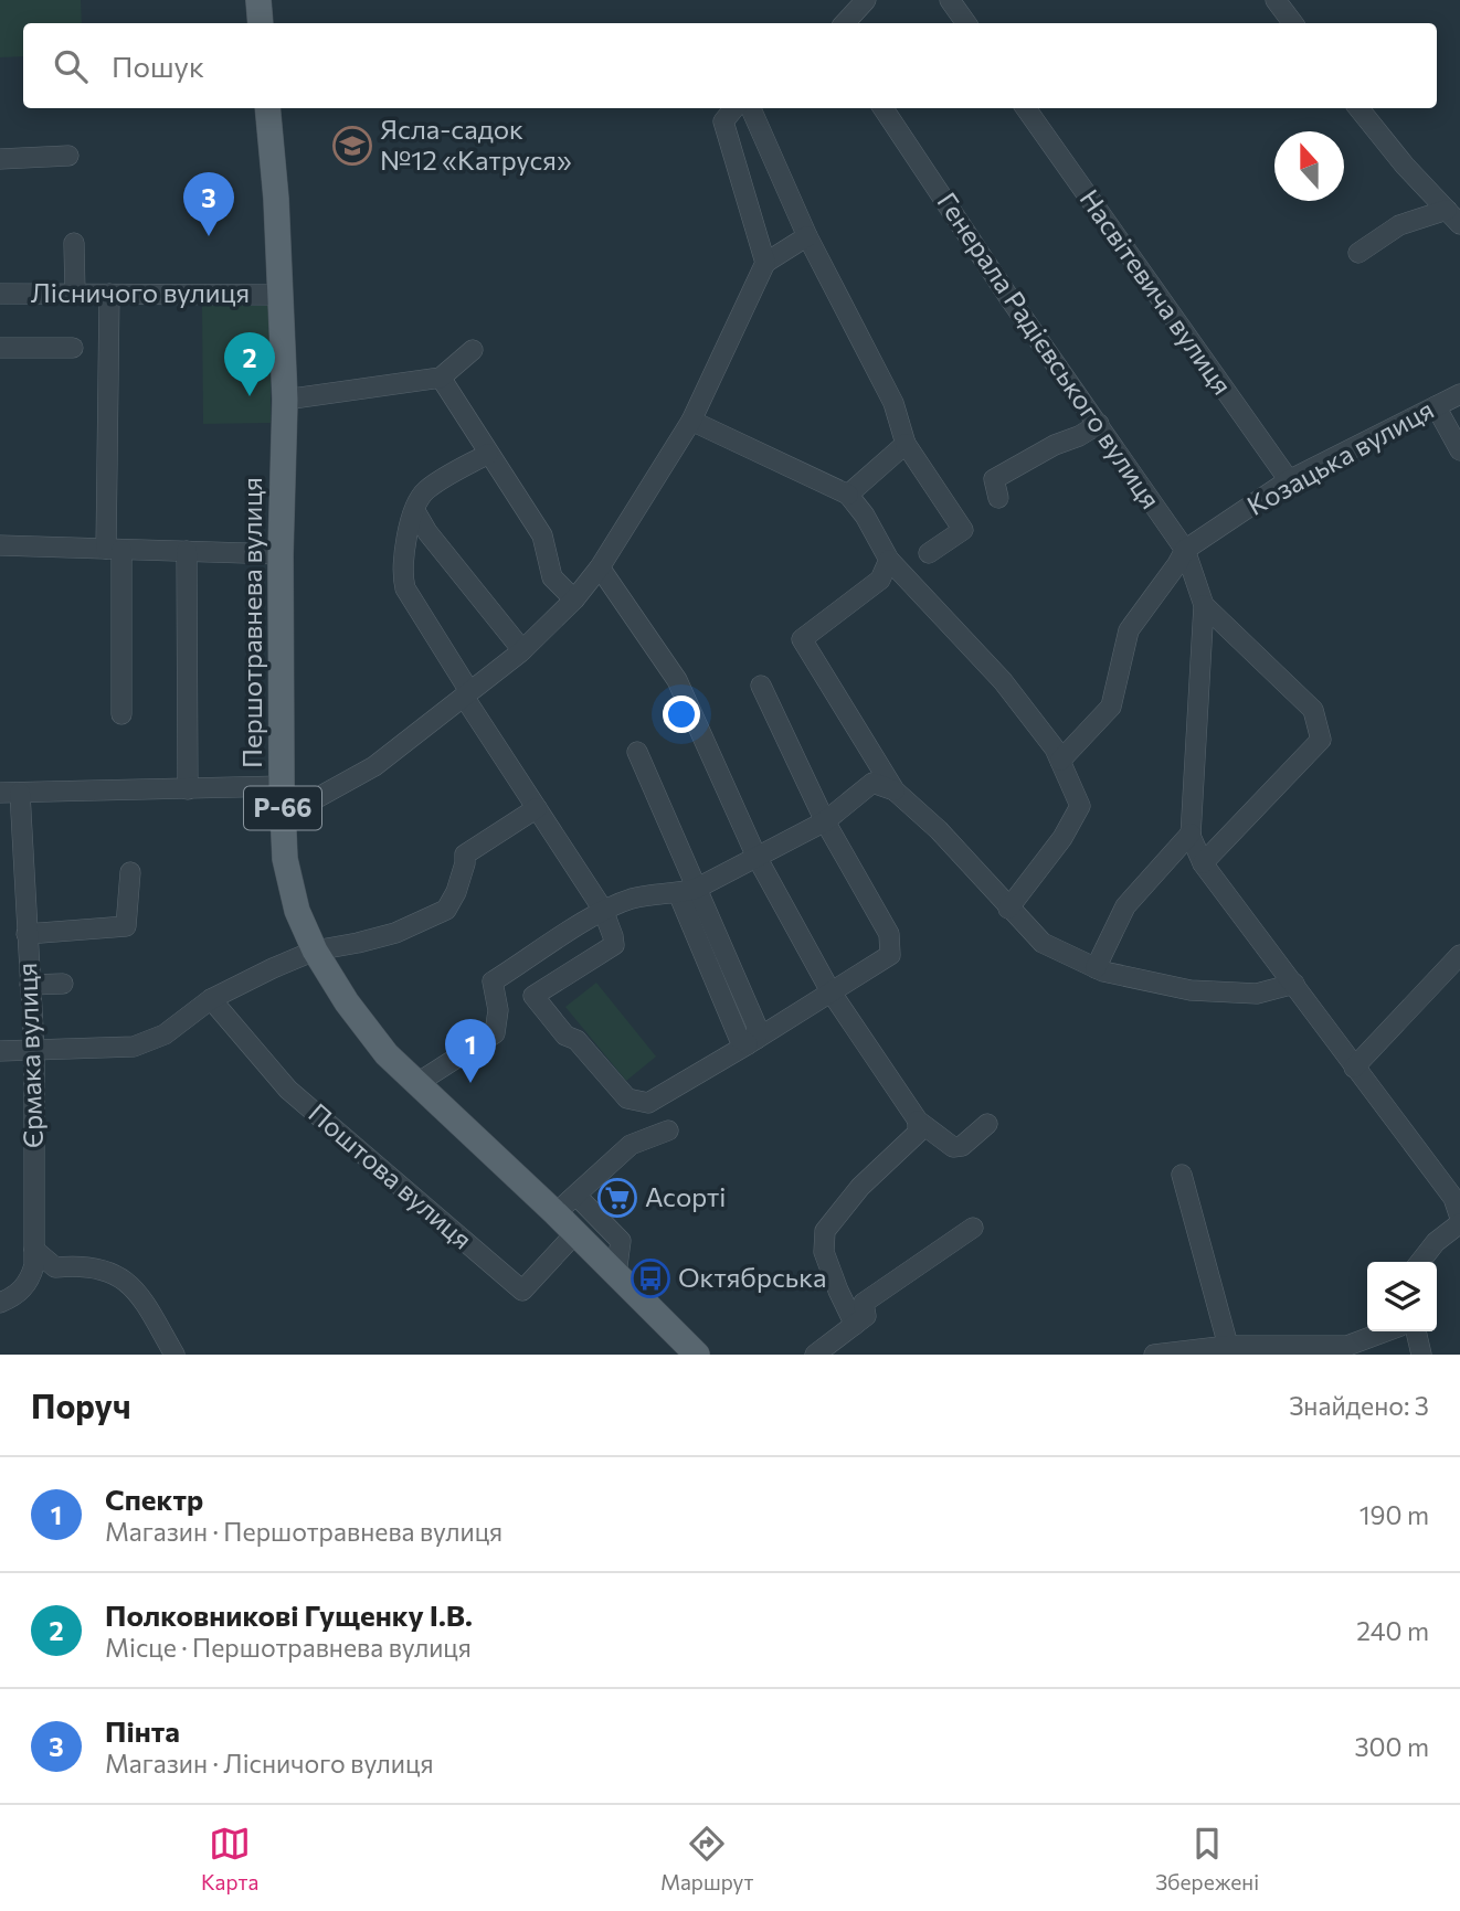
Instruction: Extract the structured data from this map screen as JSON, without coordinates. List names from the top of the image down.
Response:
{
  "streets": {
    "main road": ["Першотравнева вулиця", "Р-66"],
    "street": [
      "Насвітевича вулиця",
      "Лісничого вулиця",
      "Генерала Радієвського вулиця",
      "Козацька вулиця",
      "Єрмака вулиця",
      "Поштова вулиця"
    ]
  },
  "crossings": [
    ["Насвітевича вулиця", "Козацька вулиця"],
    ["Лісничого вулиця", "Першотравнева вулиця"],
    ["Генерала Радієвського вулиця", "Козацька вулиця"],
    ["Першотравнева вулиця", "Поштова вулиця"]
  ],
  "places": {
    "school or university": ["Ясла-садок №12 «Катруся»"],
    "supermarket": ["Асорті"],
    "bus stop": ["Октябрська"]
  },
  "north": "top",
  "page": {
    "search": "Пошук",
    "pins": ["3", "2", "1"],
    "heading": ["Поруч", "Знайдено: 3"],
    "list": [
      {
        "mark": "1",
        "name": "Спектр",
        "note": "Магазин · Першотравнева вулиця",
        "value": "190 m"
      },
      {
        "mark": "2",
        "name": "Полковникові Гущенку І.В.",
        "note": "Місце · Першотравнева вулиця",
        "value": "240 m"
      },
      {
        "mark": "3",
        "name": "Пінта",
        "note": "Магазин · Лісничого вулиця",
        "value": "300 m"
      }
    ],
    "nav": ["Карта", "Маршрут", "Збережені"]
  }
}
